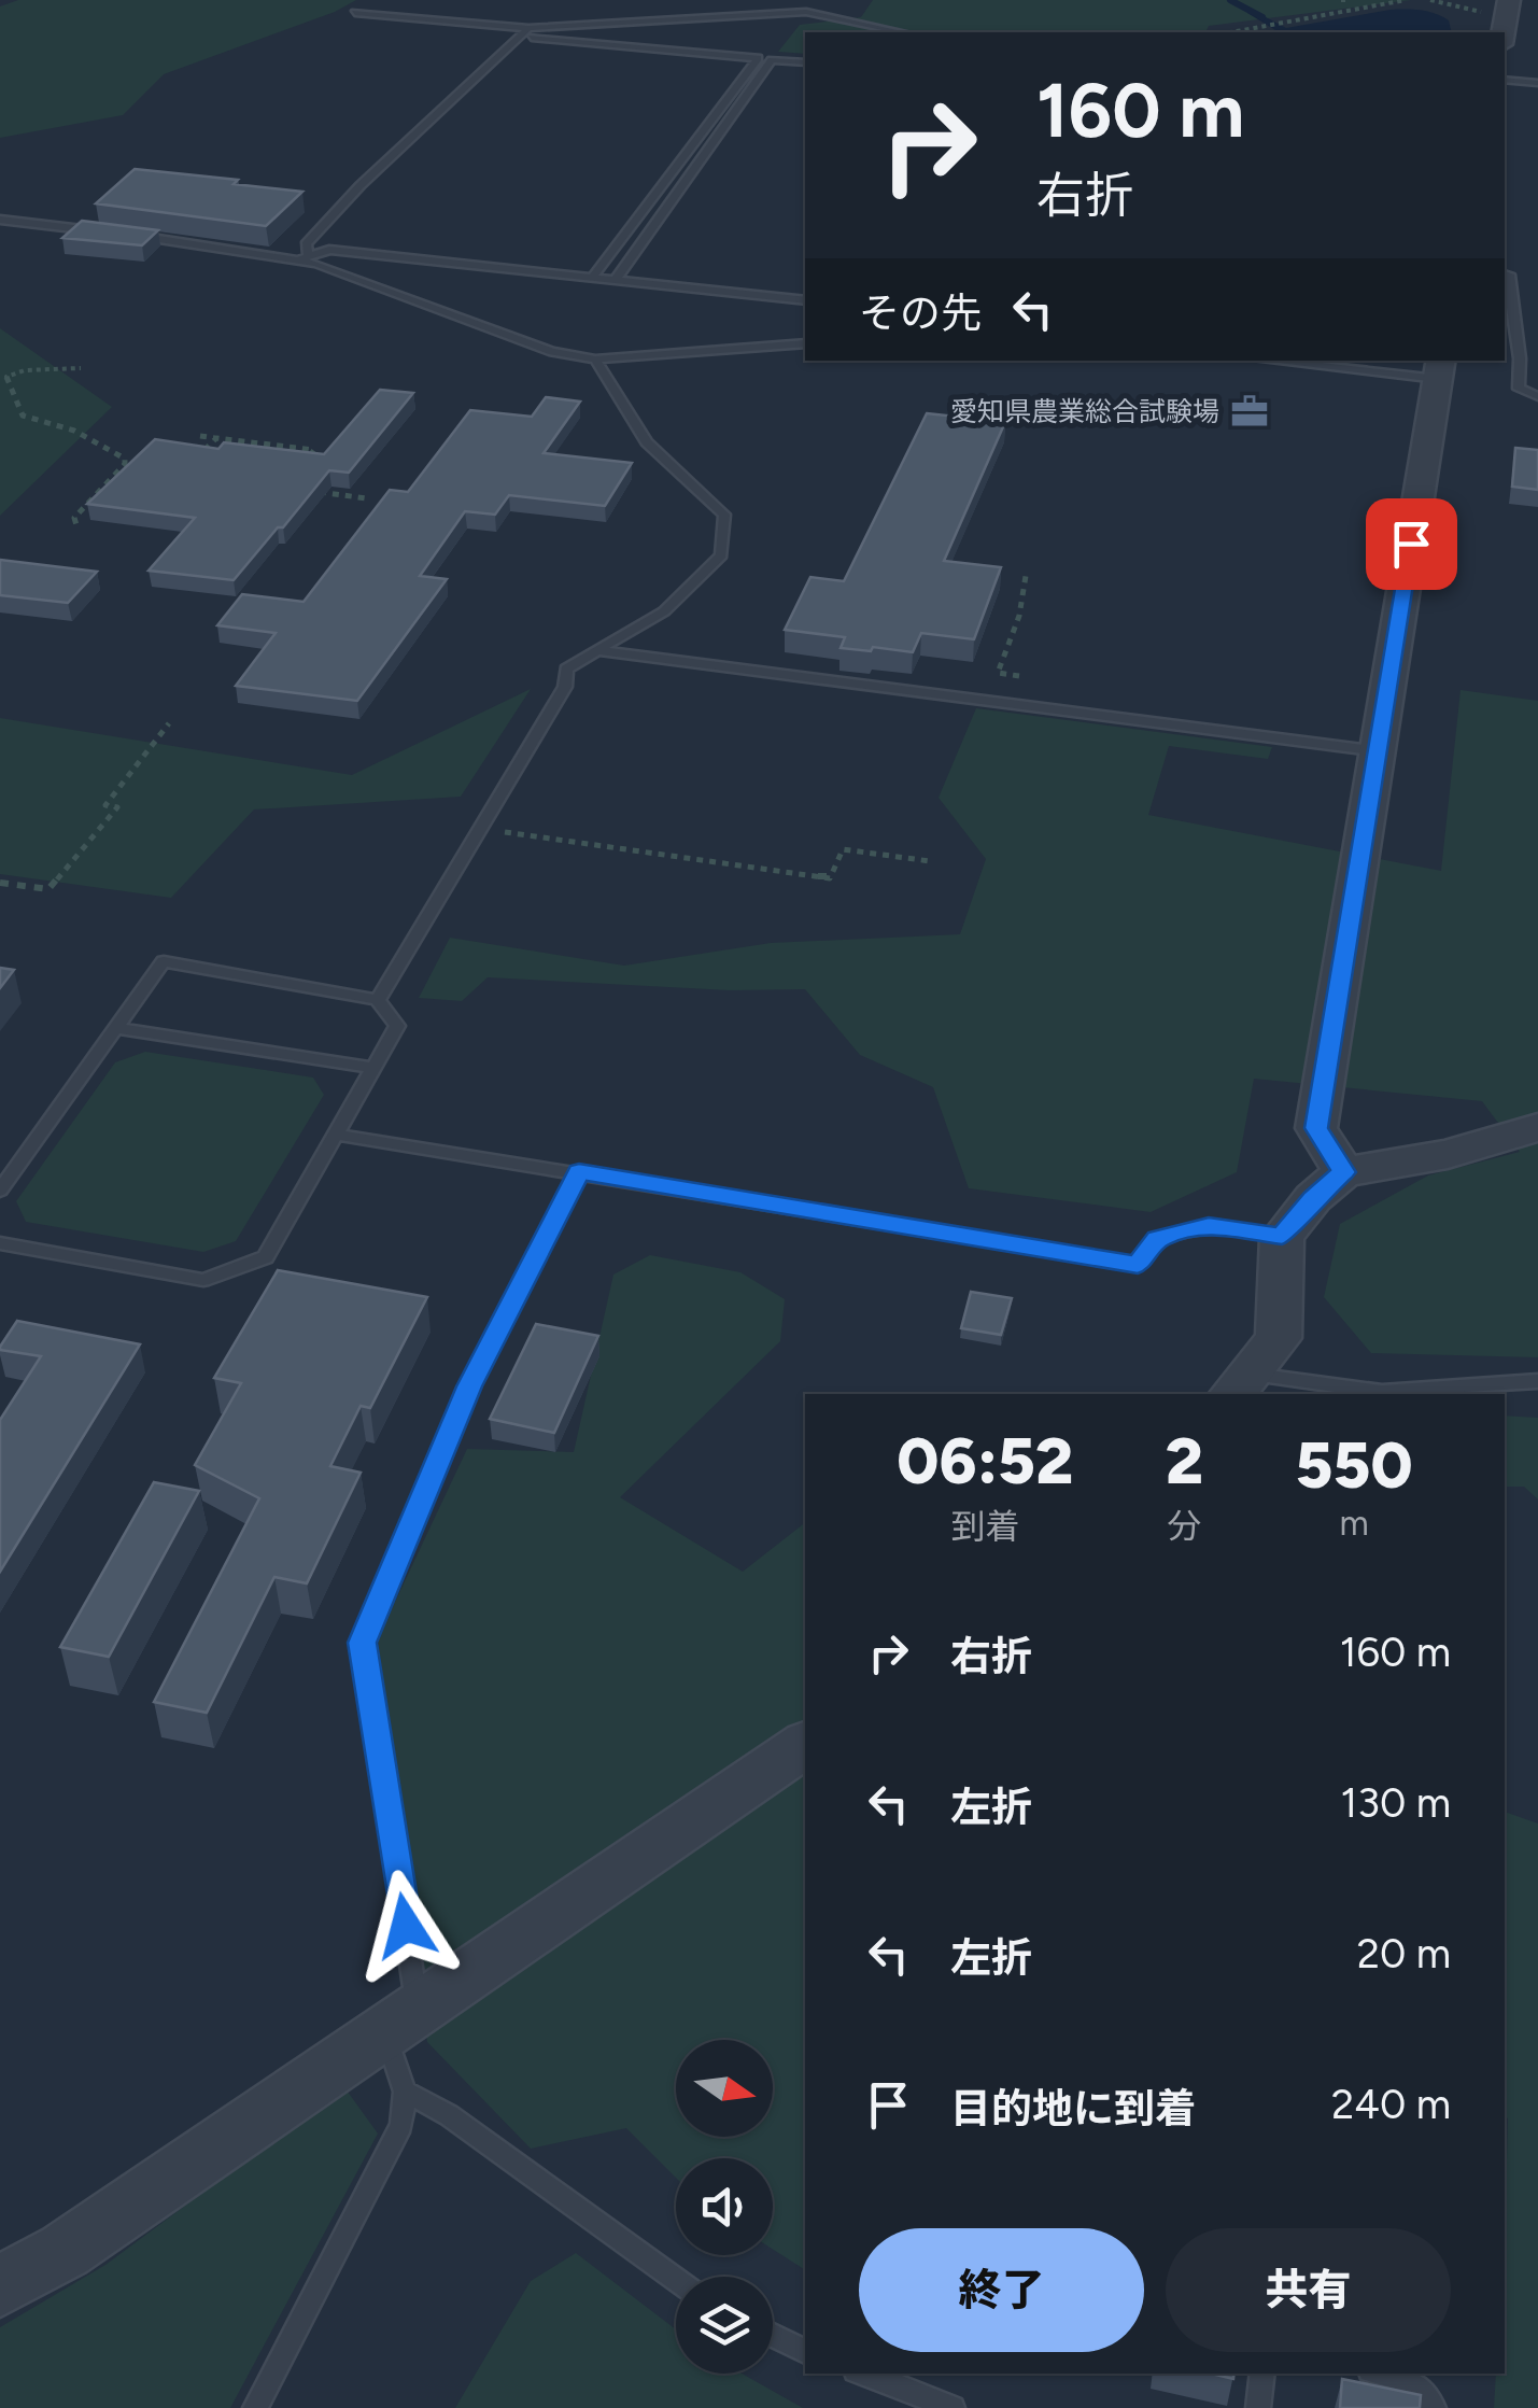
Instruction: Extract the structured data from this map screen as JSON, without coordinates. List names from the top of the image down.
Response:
{
  "places": {
    "office": ["愛知県農業総合試験場"]
  },
  "north": "right",
  "page": {
    "turn": ["160 m", "右折"],
    "then": "その先",
    "eta": [
      "06:52",
      "到着",
      "2",
      "分",
      "550",
      "m"
    ],
    "list": [
      {
        "name": "右折",
        "value": "160 m"
      },
      {
        "name": "左折",
        "value": "130 m"
      },
      {
        "name": "左折",
        "value": "20 m"
      },
      {
        "name": "目的地に到着",
        "value": "240 m"
      }
    ],
    "buttons": ["終了", "共有"]
  }
}
